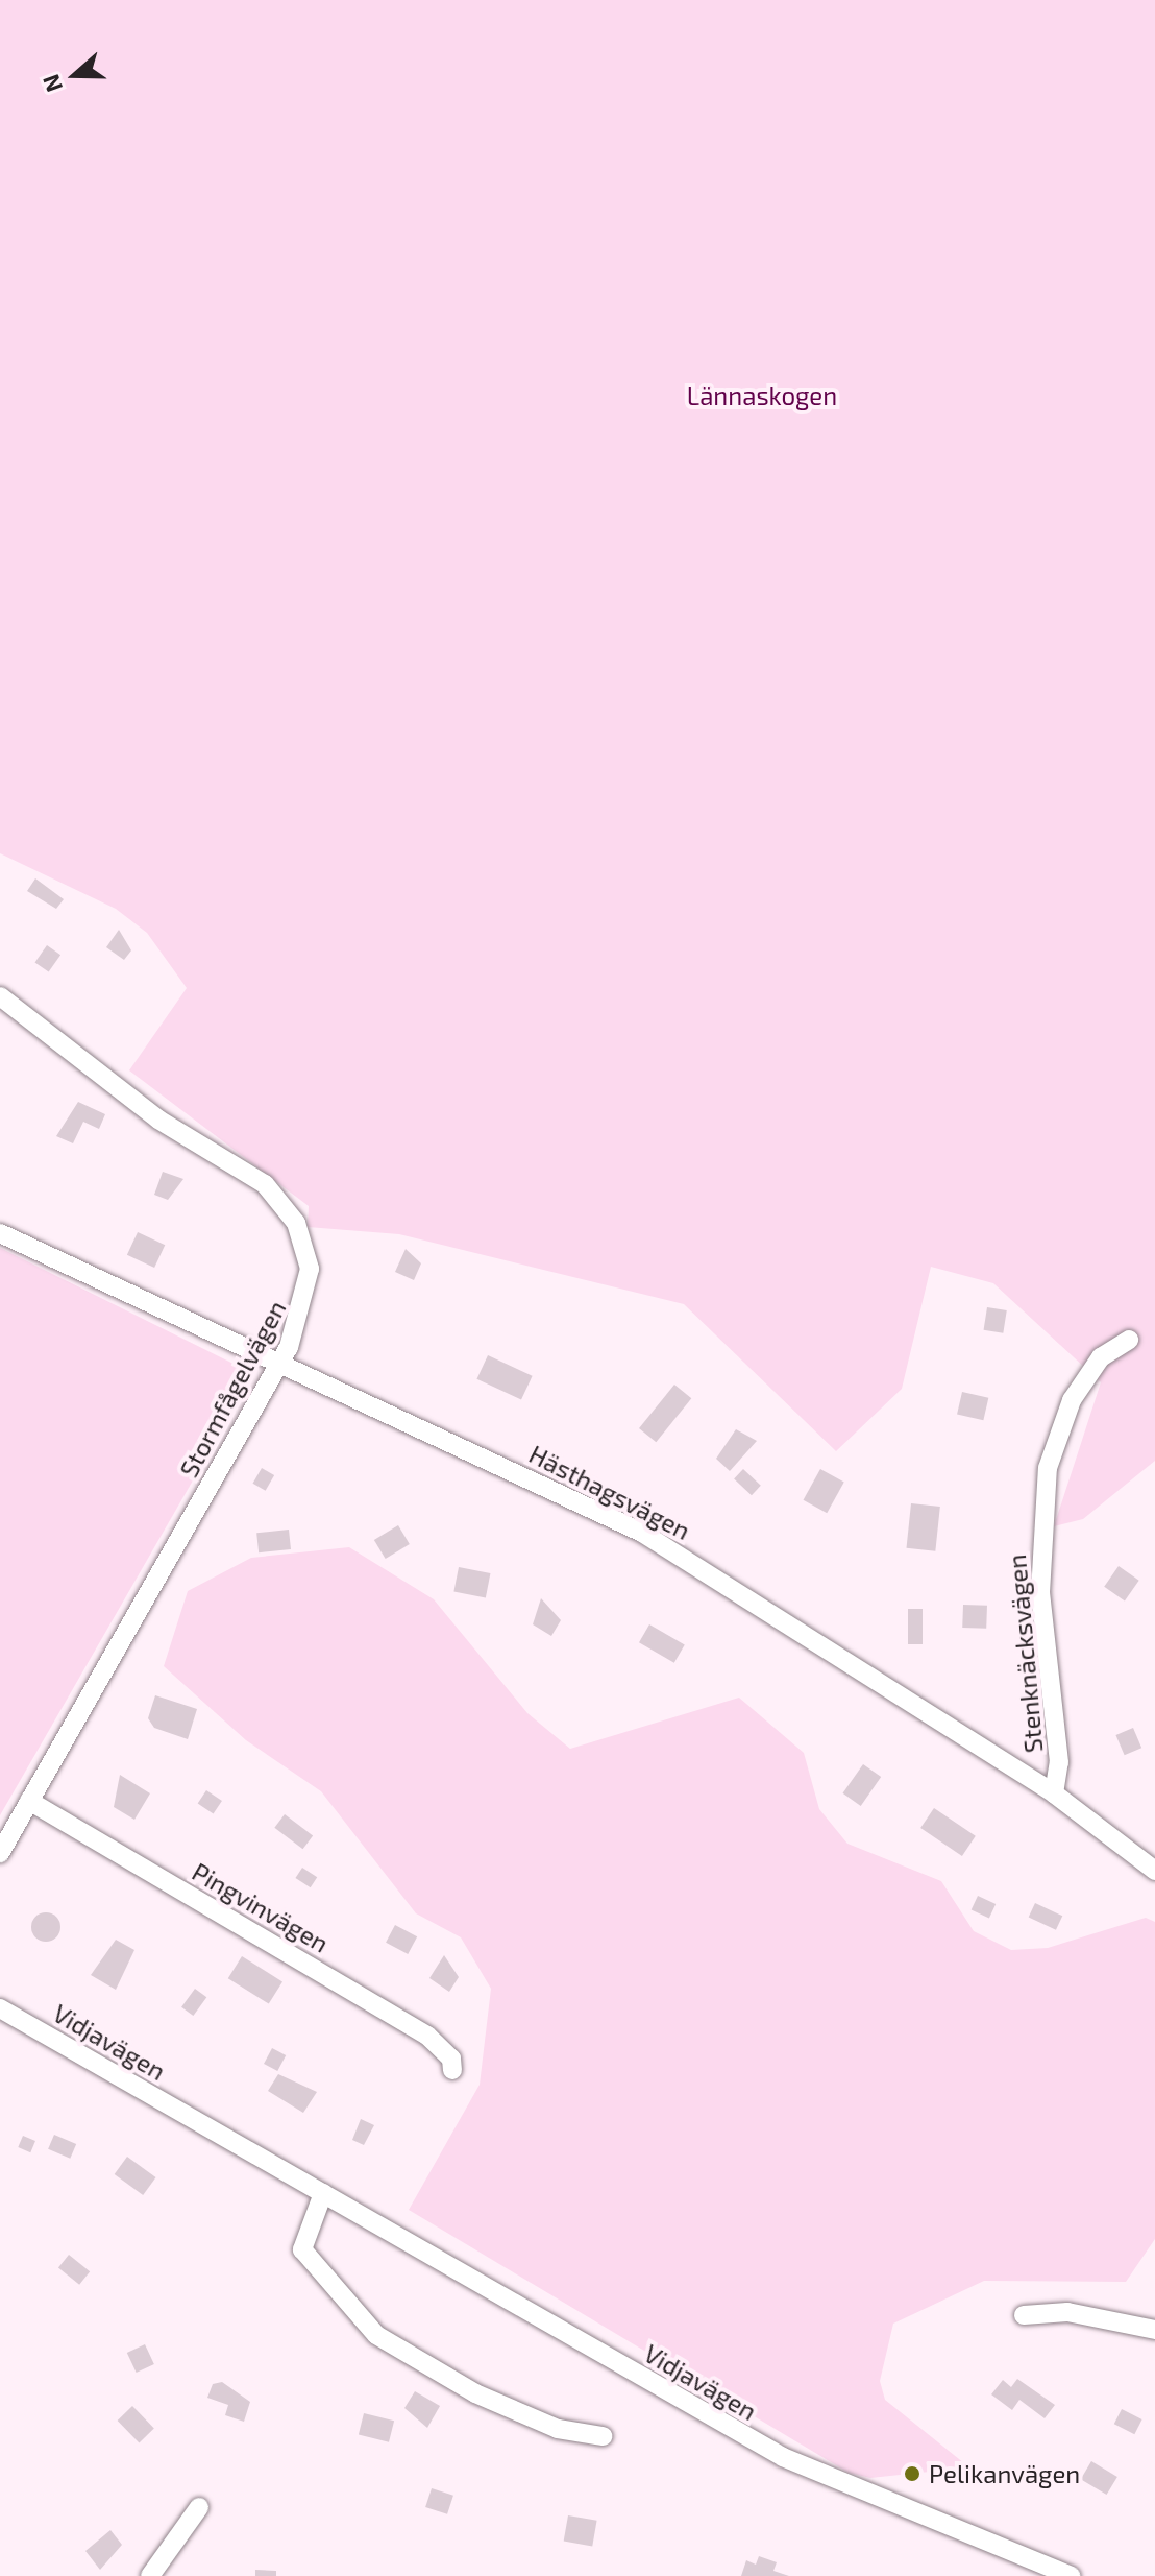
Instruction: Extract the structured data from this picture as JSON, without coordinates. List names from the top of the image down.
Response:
{
  "streets": {
    "street": [
      "Stormfågelvägen",
      "Hästhagsvägen",
      "Stenknäcksvägen",
      "Pingvinvägen",
      "Vidjavägen"
    ]
  },
  "crossings": [
    ["Stormfågelvägen", "Hästhagsvägen"],
    ["Stormfågelvägen", "Pingvinvägen"],
    ["Hästhagsvägen", "Stenknäcksvägen"]
  ],
  "parks": ["Lännaskogen"],
  "places": ["Pelikanvägen"],
  "north": "left"
}
